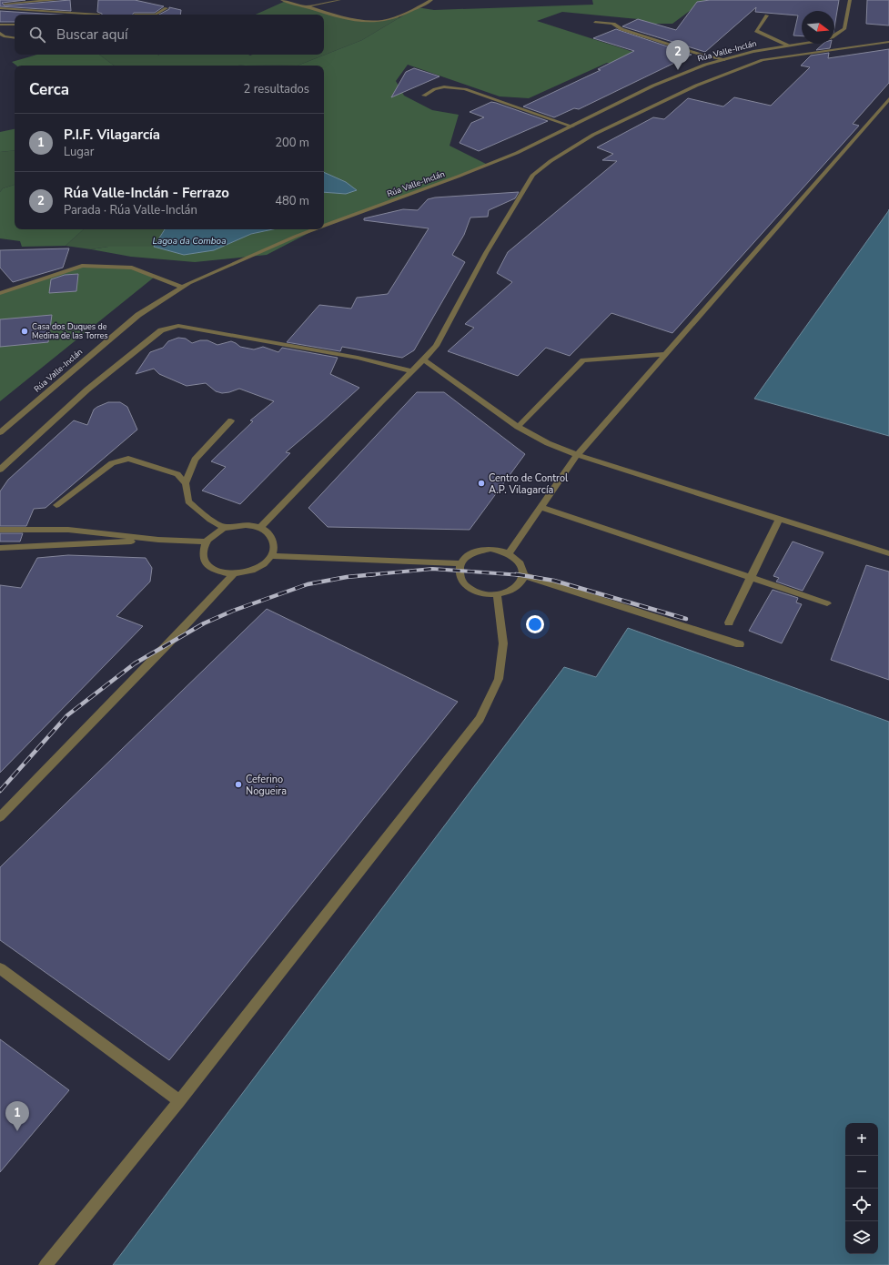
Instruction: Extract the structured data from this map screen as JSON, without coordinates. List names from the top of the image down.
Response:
{
  "streets": {
    "street": ["Rúa Valle-Inclán"]
  },
  "water": ["Lagoa da Comboa"],
  "places": ["Casa dos Duques de Medina de las Torres", "Centro de Control A.P. Vilagarcía", "Ceferino Nogueira"],
  "north": "right",
  "page": {
    "search": "Buscar aquí",
    "pins": ["2", "1"],
    "heading": ["Cerca", "2 resultados"],
    "list": [
      {
        "mark": "1",
        "name": "P.I.F. Vilagarcía",
        "note": "Lugar",
        "value": "200 m"
      },
      {
        "mark": "2",
        "name": "Rúa Valle-Inclán - Ferrazo",
        "note": "Parada · Rúa Valle-Inclán",
        "value": "480 m"
      }
    ],
    "map_buttons": ["+", "−"]
  }
}
